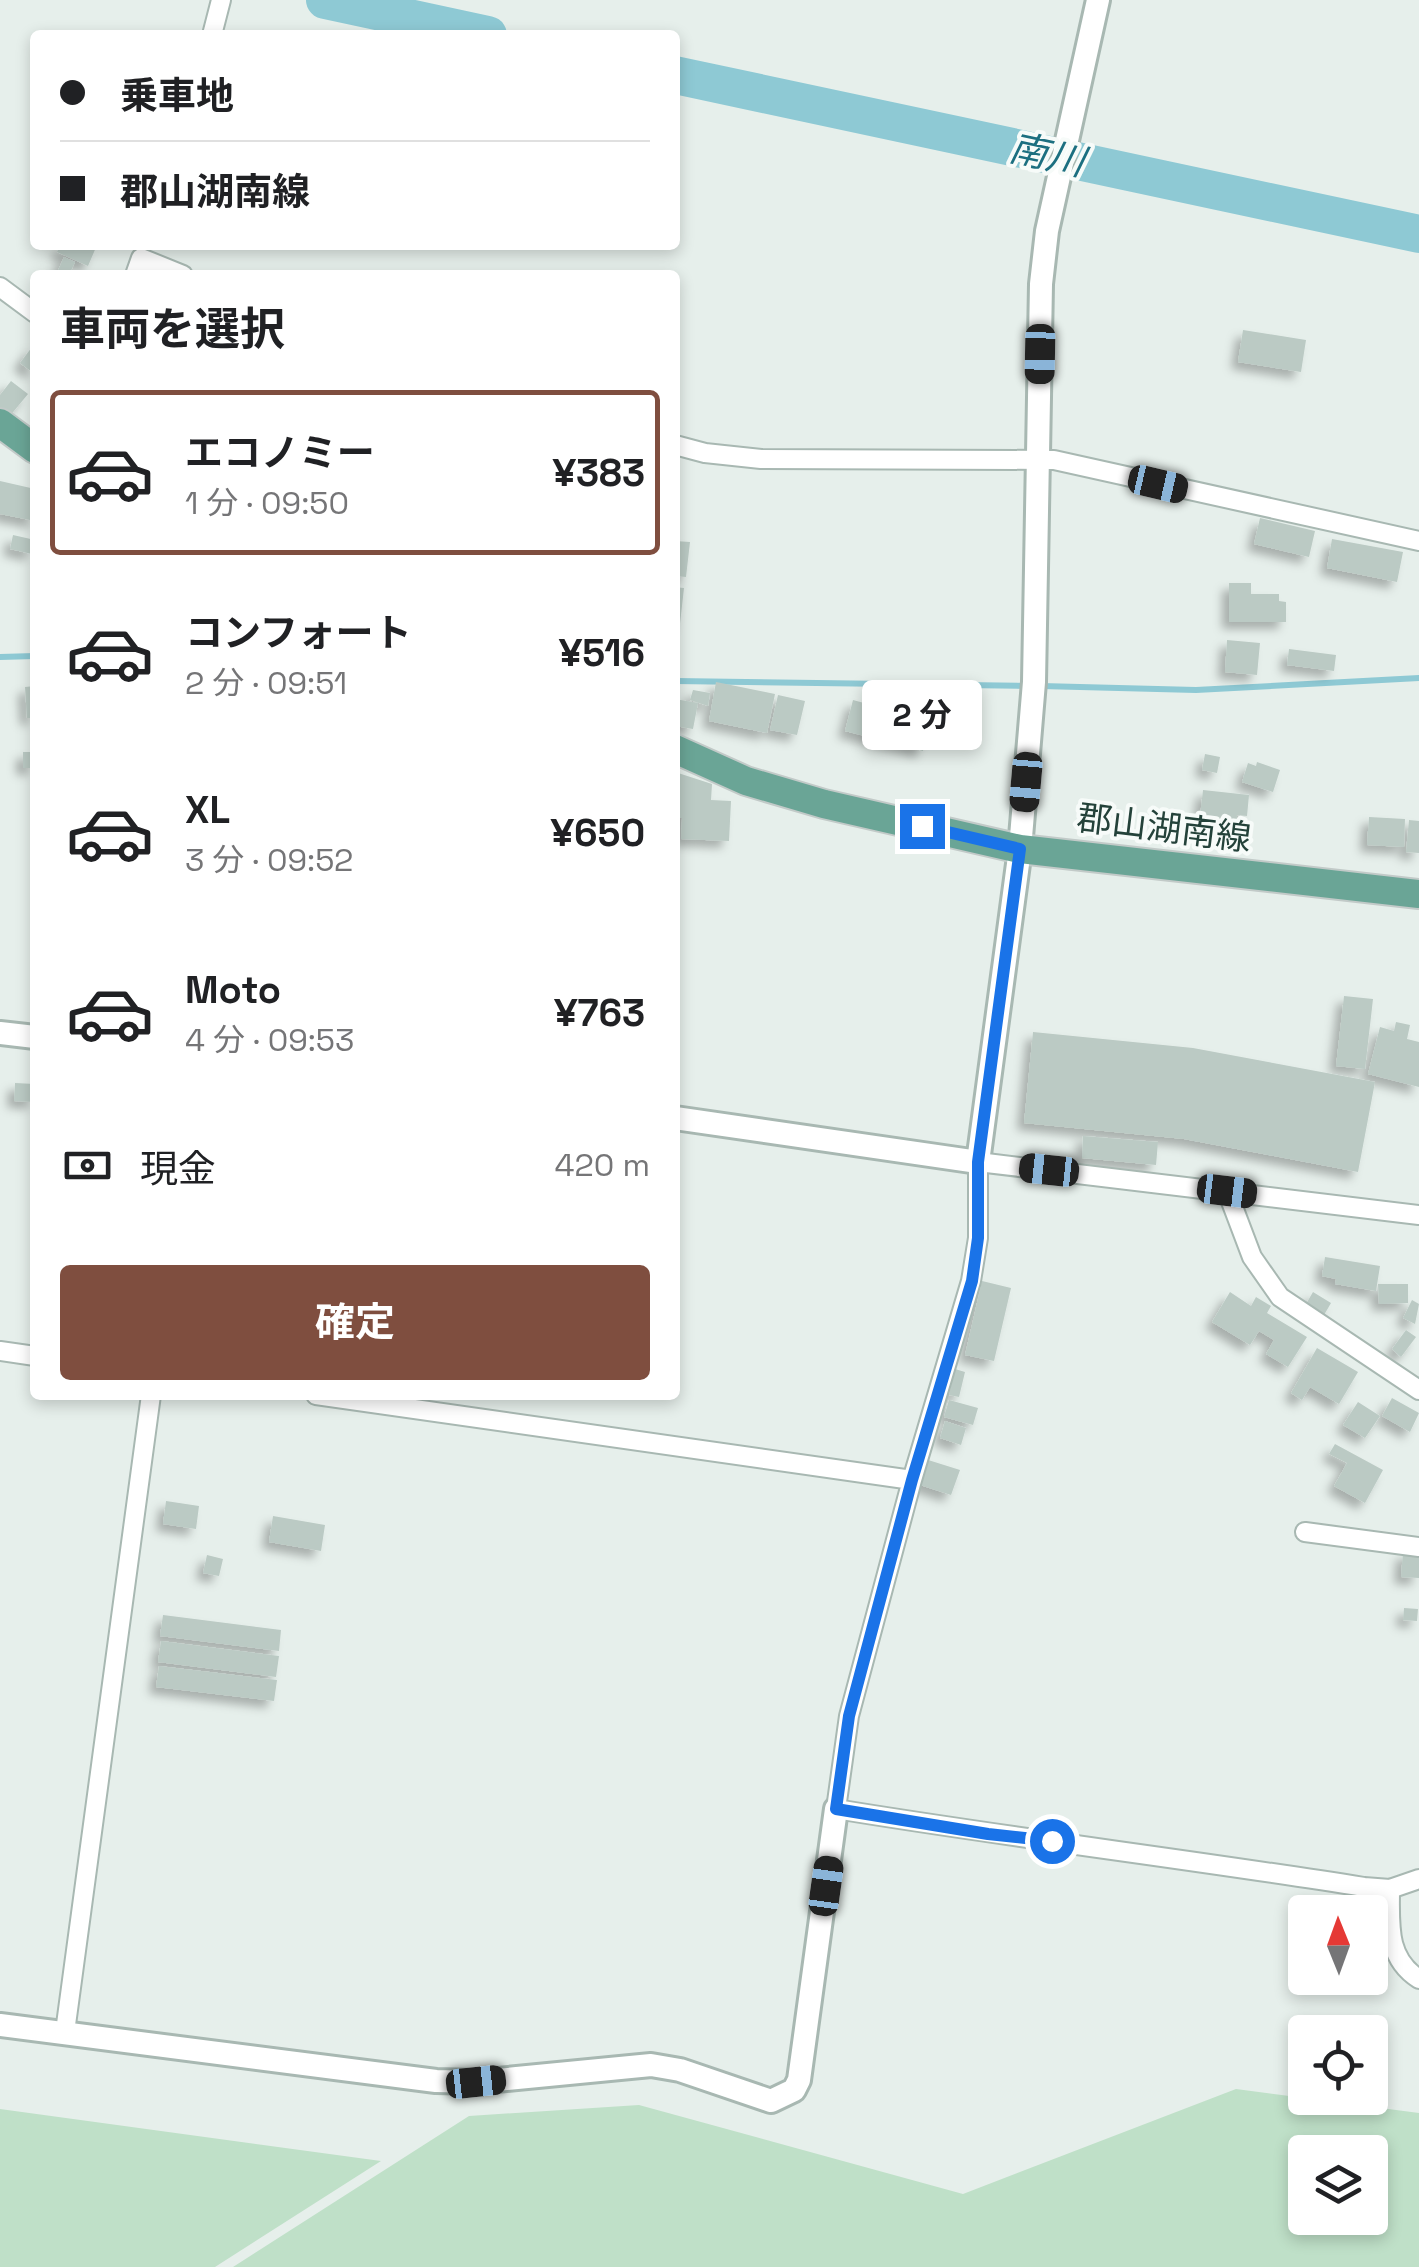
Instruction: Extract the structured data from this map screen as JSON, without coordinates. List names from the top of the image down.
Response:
{
  "streets": {
    "main road": ["郡山湖南線"]
  },
  "water": ["南川"],
  "north": "top",
  "page": {
    "banner": ["乗車地", "郡山湖南線"],
    "heading": "車両を選択",
    "list": [
      {
        "name": "エコノミー",
        "note": "1 分 · 09:50",
        "value": "¥383"
      },
      {
        "name": "コンフォート",
        "note": "2 分 · 09:51",
        "value": "¥516"
      },
      {
        "name": "XL",
        "note": "3 分 · 09:52",
        "value": "¥650"
      },
      {
        "name": "Moto",
        "note": "4 分 · 09:53",
        "value": "¥763"
      }
    ],
    "bubble": "2 分",
    "pay": ["現金", "420 m"],
    "buttons": "確定"
  }
}
